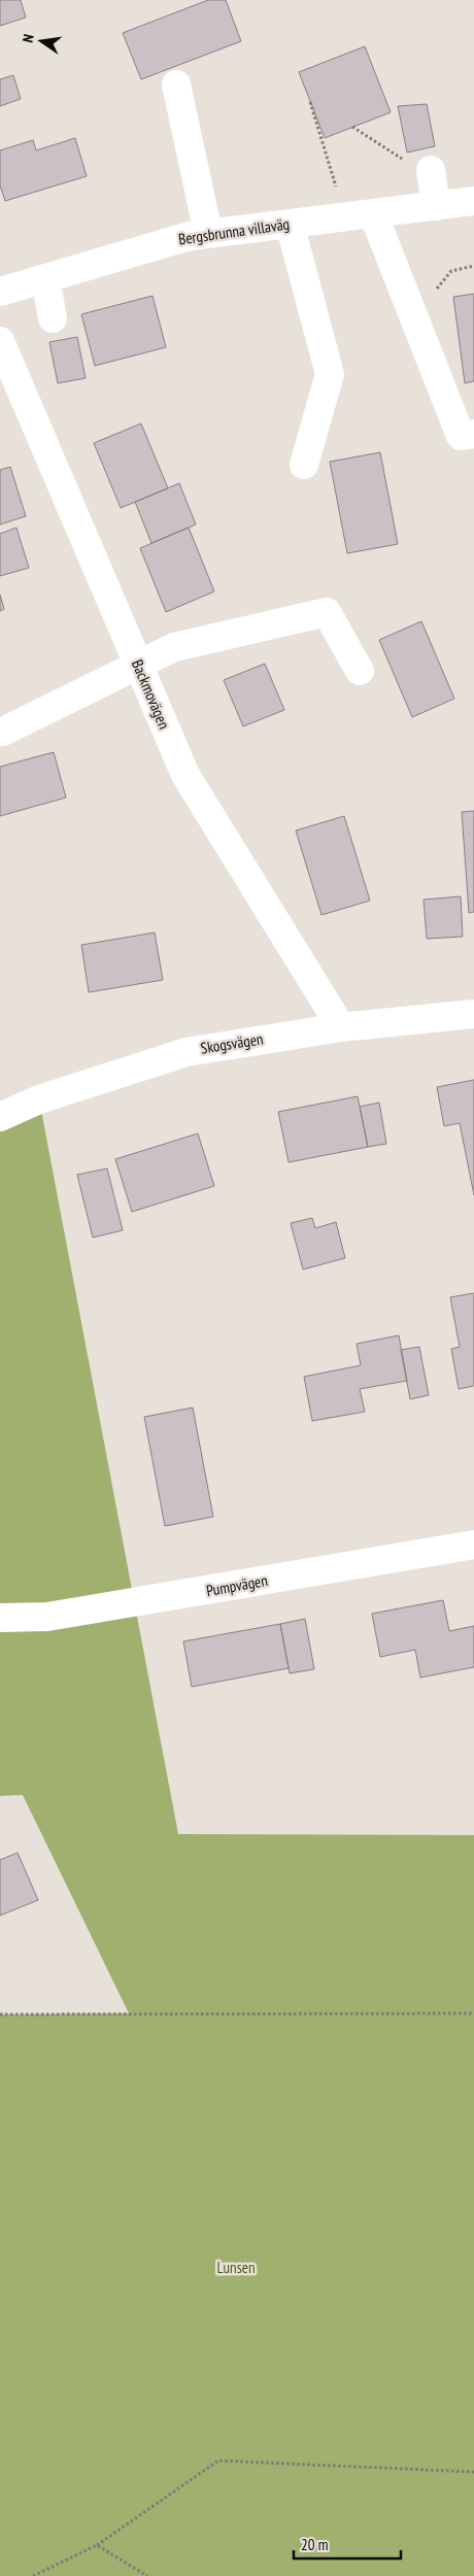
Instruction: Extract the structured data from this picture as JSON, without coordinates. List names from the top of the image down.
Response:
{
  "streets": {
    "street": [
      "Bergsbrunna villaväg",
      "Backmovägen",
      "Skogsvägen",
      "Pumpvägen"
    ]
  },
  "crossings": [
    ["Backmovägen", "Skogsvägen"]
  ],
  "parks": ["Lunsen"],
  "scale_bar": "20 m",
  "north": "left"
}
